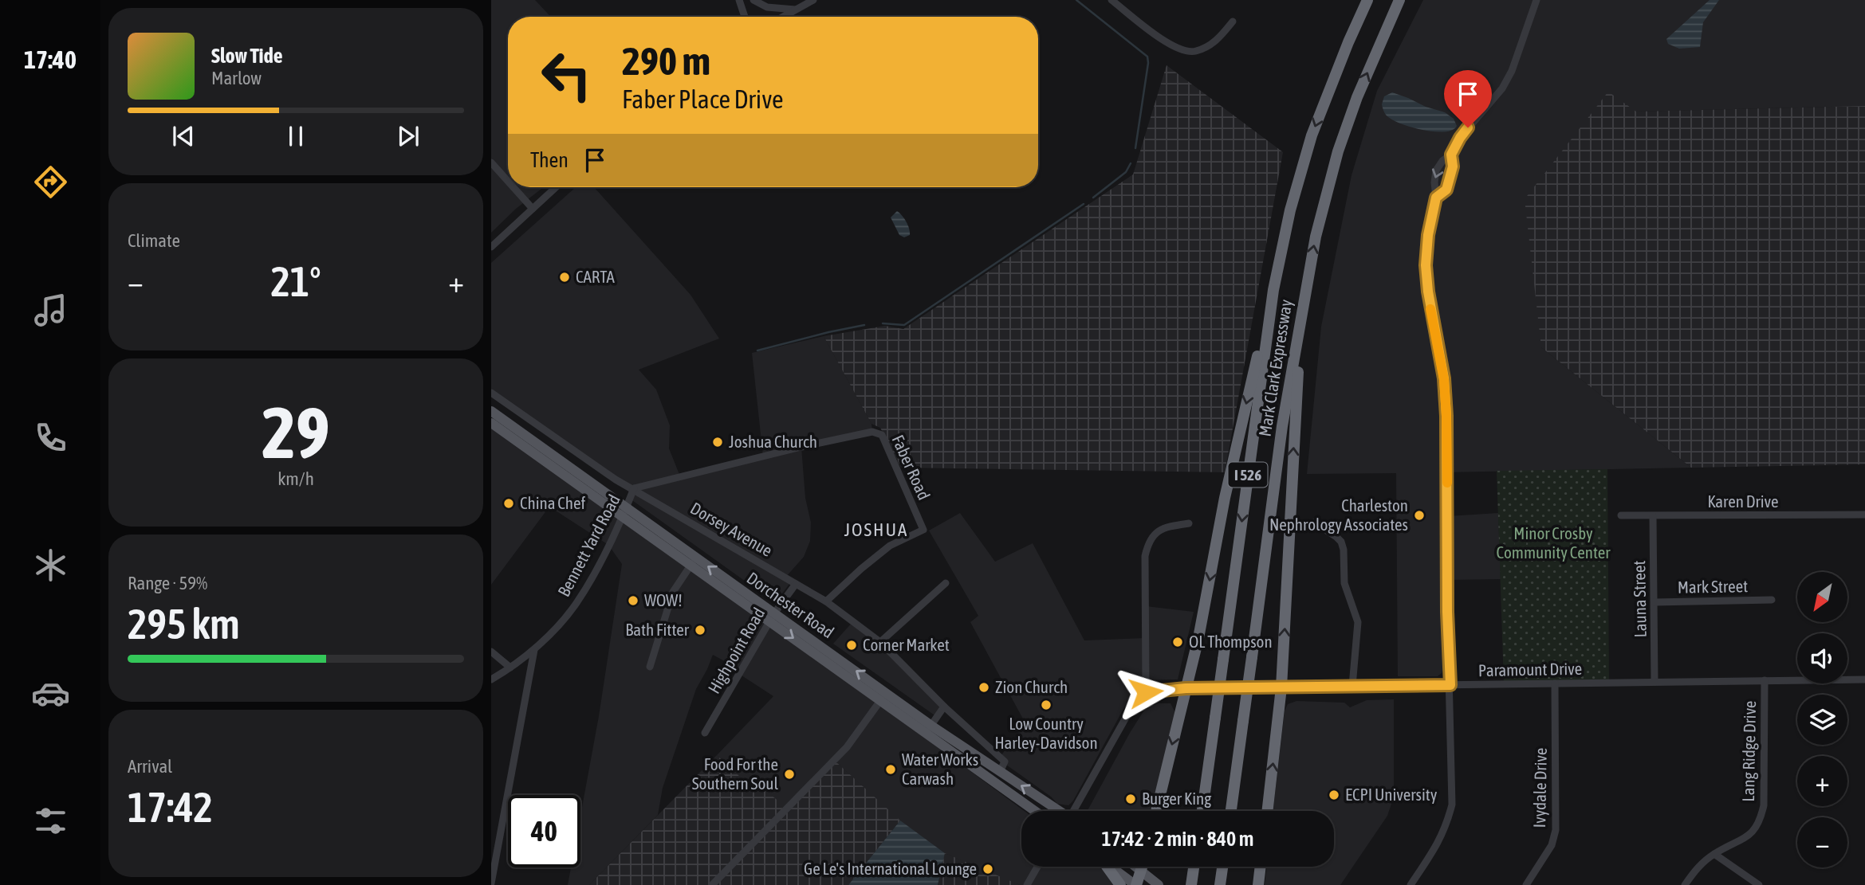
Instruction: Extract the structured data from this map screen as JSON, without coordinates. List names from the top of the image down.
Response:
{
  "streets": {
    "highway": ["Mark Clark Expressway", "I 526"],
    "main road": ["Dorchester Road"],
    "street": [
      "Faber Road",
      "Karen Drive",
      "Dorsey Avenue",
      "Bennett Yard Road",
      "Mark Street",
      "Launa Street",
      "Highpoint Road",
      "Paramount Drive",
      "Lang Ridge Drive",
      "Ivydale Drive"
    ]
  },
  "crossings": [
    ["Faber Road", "Dorsey Avenue"],
    ["Faber Road", "Bennett Yard Road"],
    ["Karen Drive", "Launa Street"],
    ["Dorsey Avenue", "Bennett Yard Road"],
    ["Dorsey Avenue", "Dorchester Road"],
    ["Dorsey Avenue", "Highpoint Road"],
    ["Bennett Yard Road", "Dorchester Road"],
    ["Mark Street", "Launa Street"],
    ["Launa Street", "Paramount Drive"],
    ["Dorchester Road", "Highpoint Road"],
    ["Paramount Drive", "Lang Ridge Drive"],
    ["Paramount Drive", "Ivydale Drive"]
  ],
  "districts": ["JOSHUA"],
  "parks": ["Minor Crosby Community Center"],
  "places": [
    "CARTA",
    "Joshua Church",
    "China Chef",
    "Charleston Nephrology Associates",
    "WOW!",
    "Bath Fitter",
    "OL Thompson",
    "Corner Market",
    "Zion Church",
    "Low Country Harley-Davidson",
    "Water Works Carwash",
    "Food For the Southern Soul",
    "ECPI University",
    "Burger King",
    "Ge Le's International Lounge"
  ],
  "north": "bottom left",
  "page": {
    "tabs": "17:40",
    "turn": ["290 m", "Faber Place Drive"],
    "song": ["Slow Tide", "Marlow"],
    "then": "Then",
    "tile": [
      "Climate",
      ["29", "km/h"],
      ["Range · 59%", "295 km"],
      ["Arrival", "17:42"]
    ],
    "heat": ["−", "21°", "+"],
    "map_buttons": ["+", "−"],
    "limit": "40",
    "trip": "17:42 · 2 min · 840 m"
  }
}
